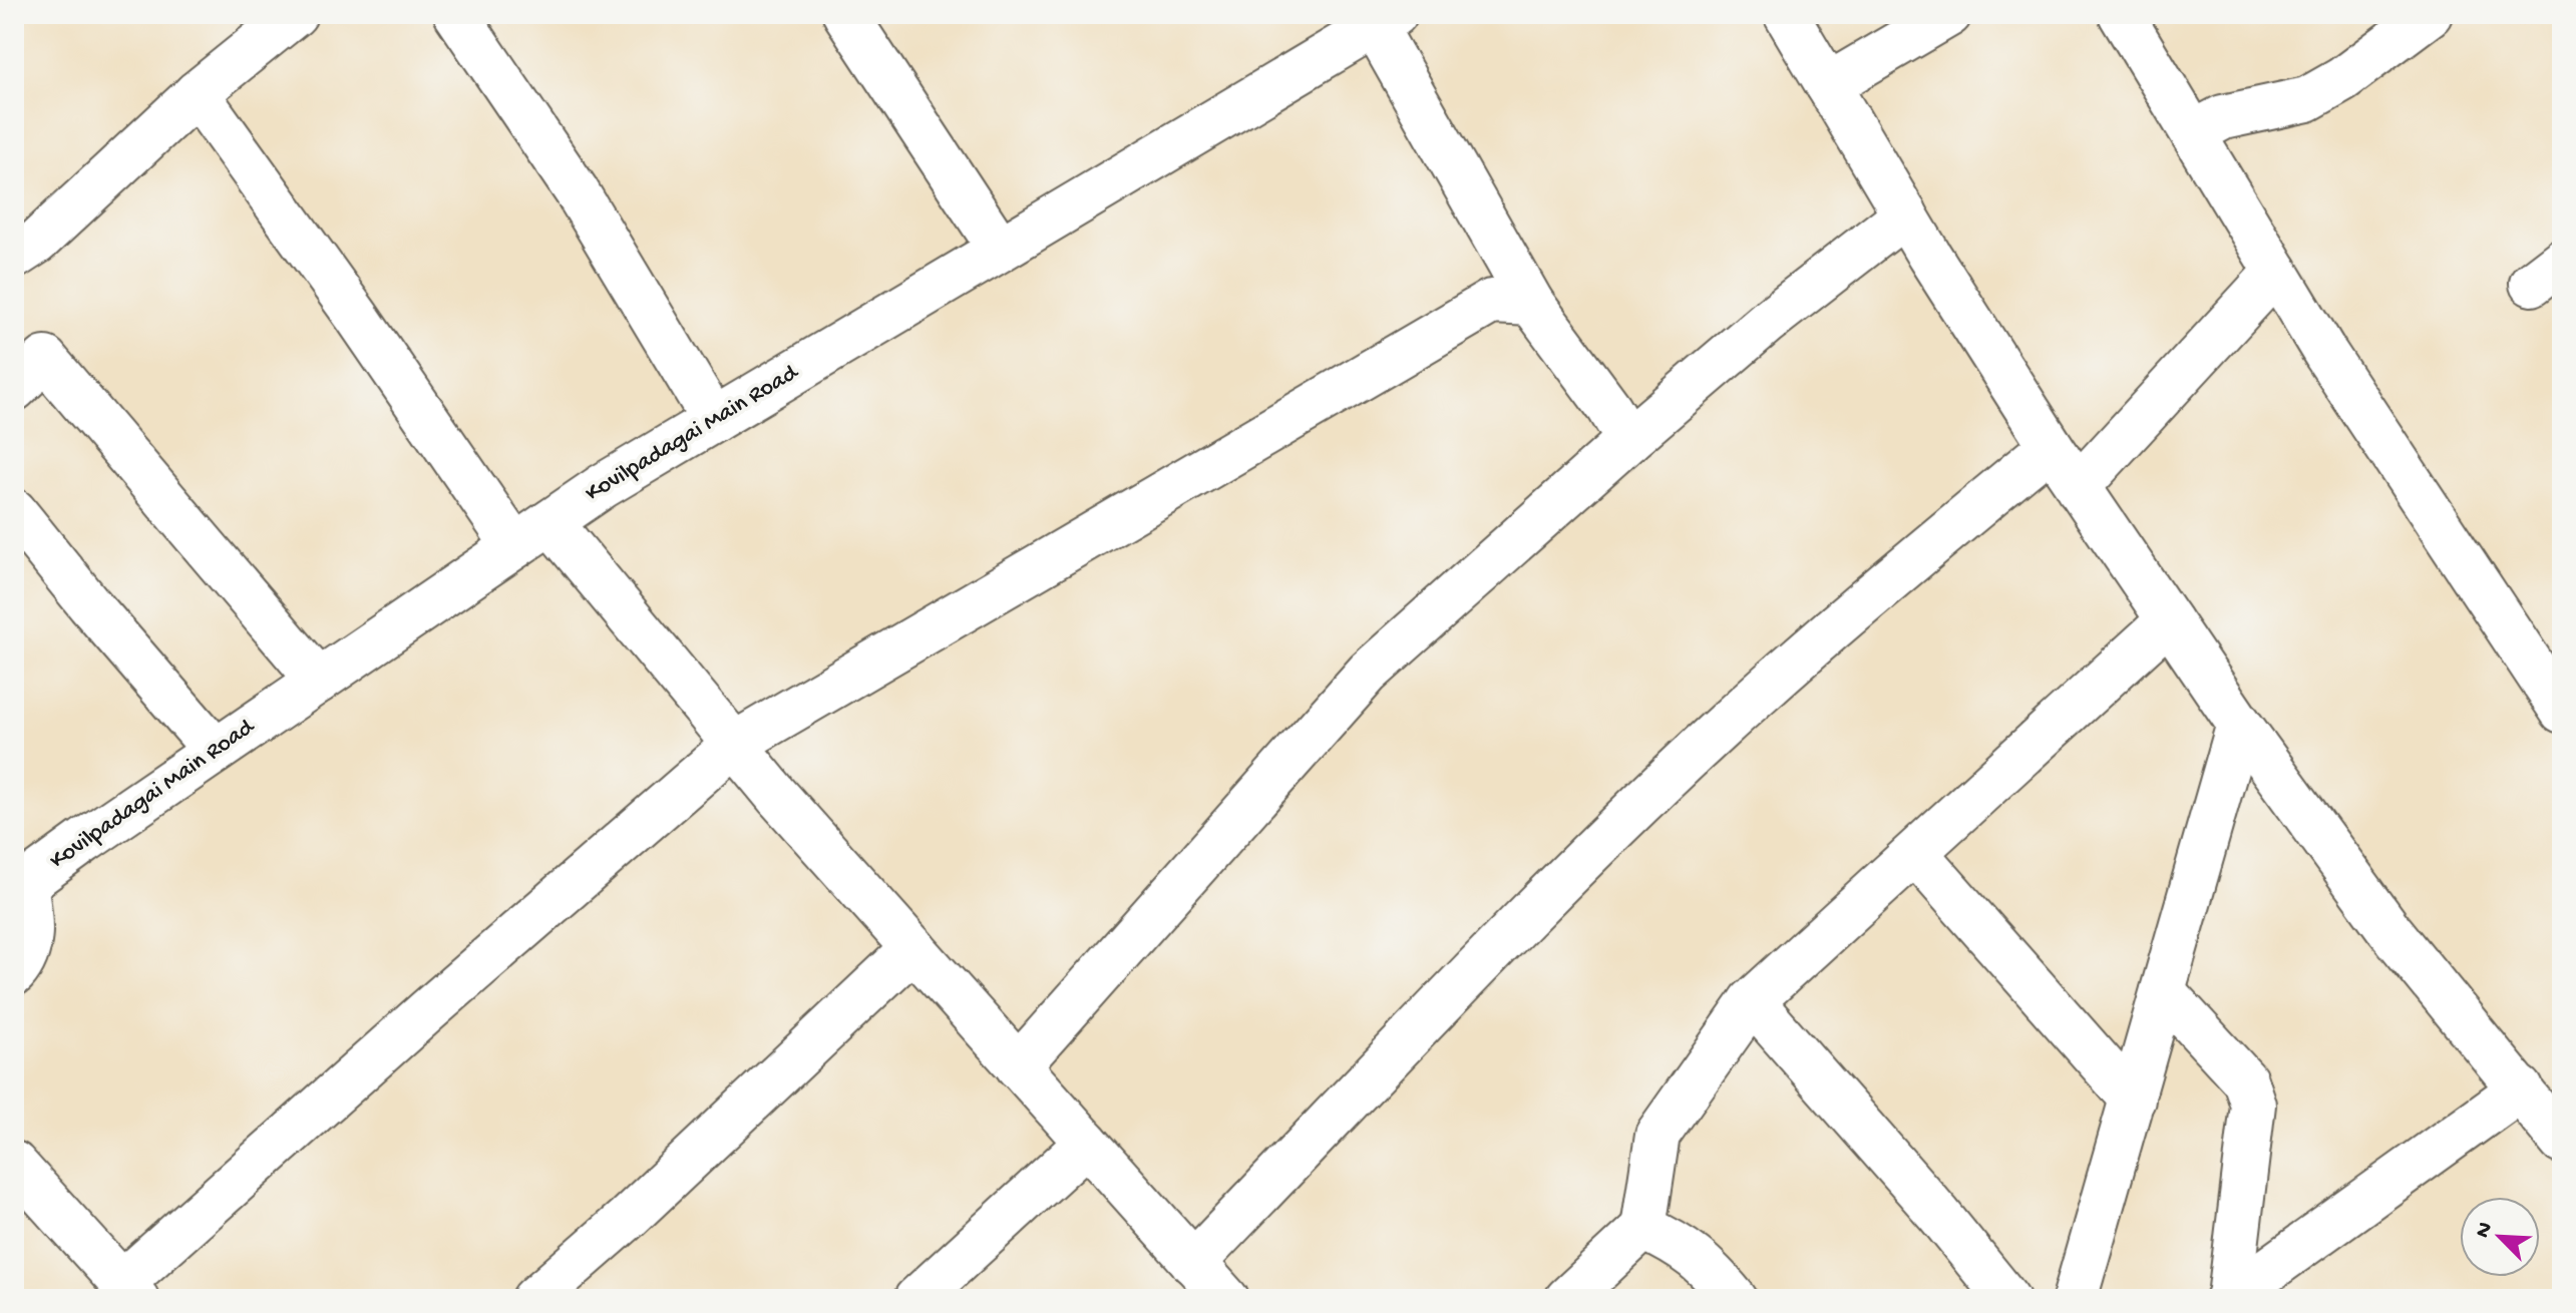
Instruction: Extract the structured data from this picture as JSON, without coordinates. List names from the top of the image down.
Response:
{
  "streets": {
    "street": ["Kovilpadagai Main Road"]
  },
  "north": "top left"
}
